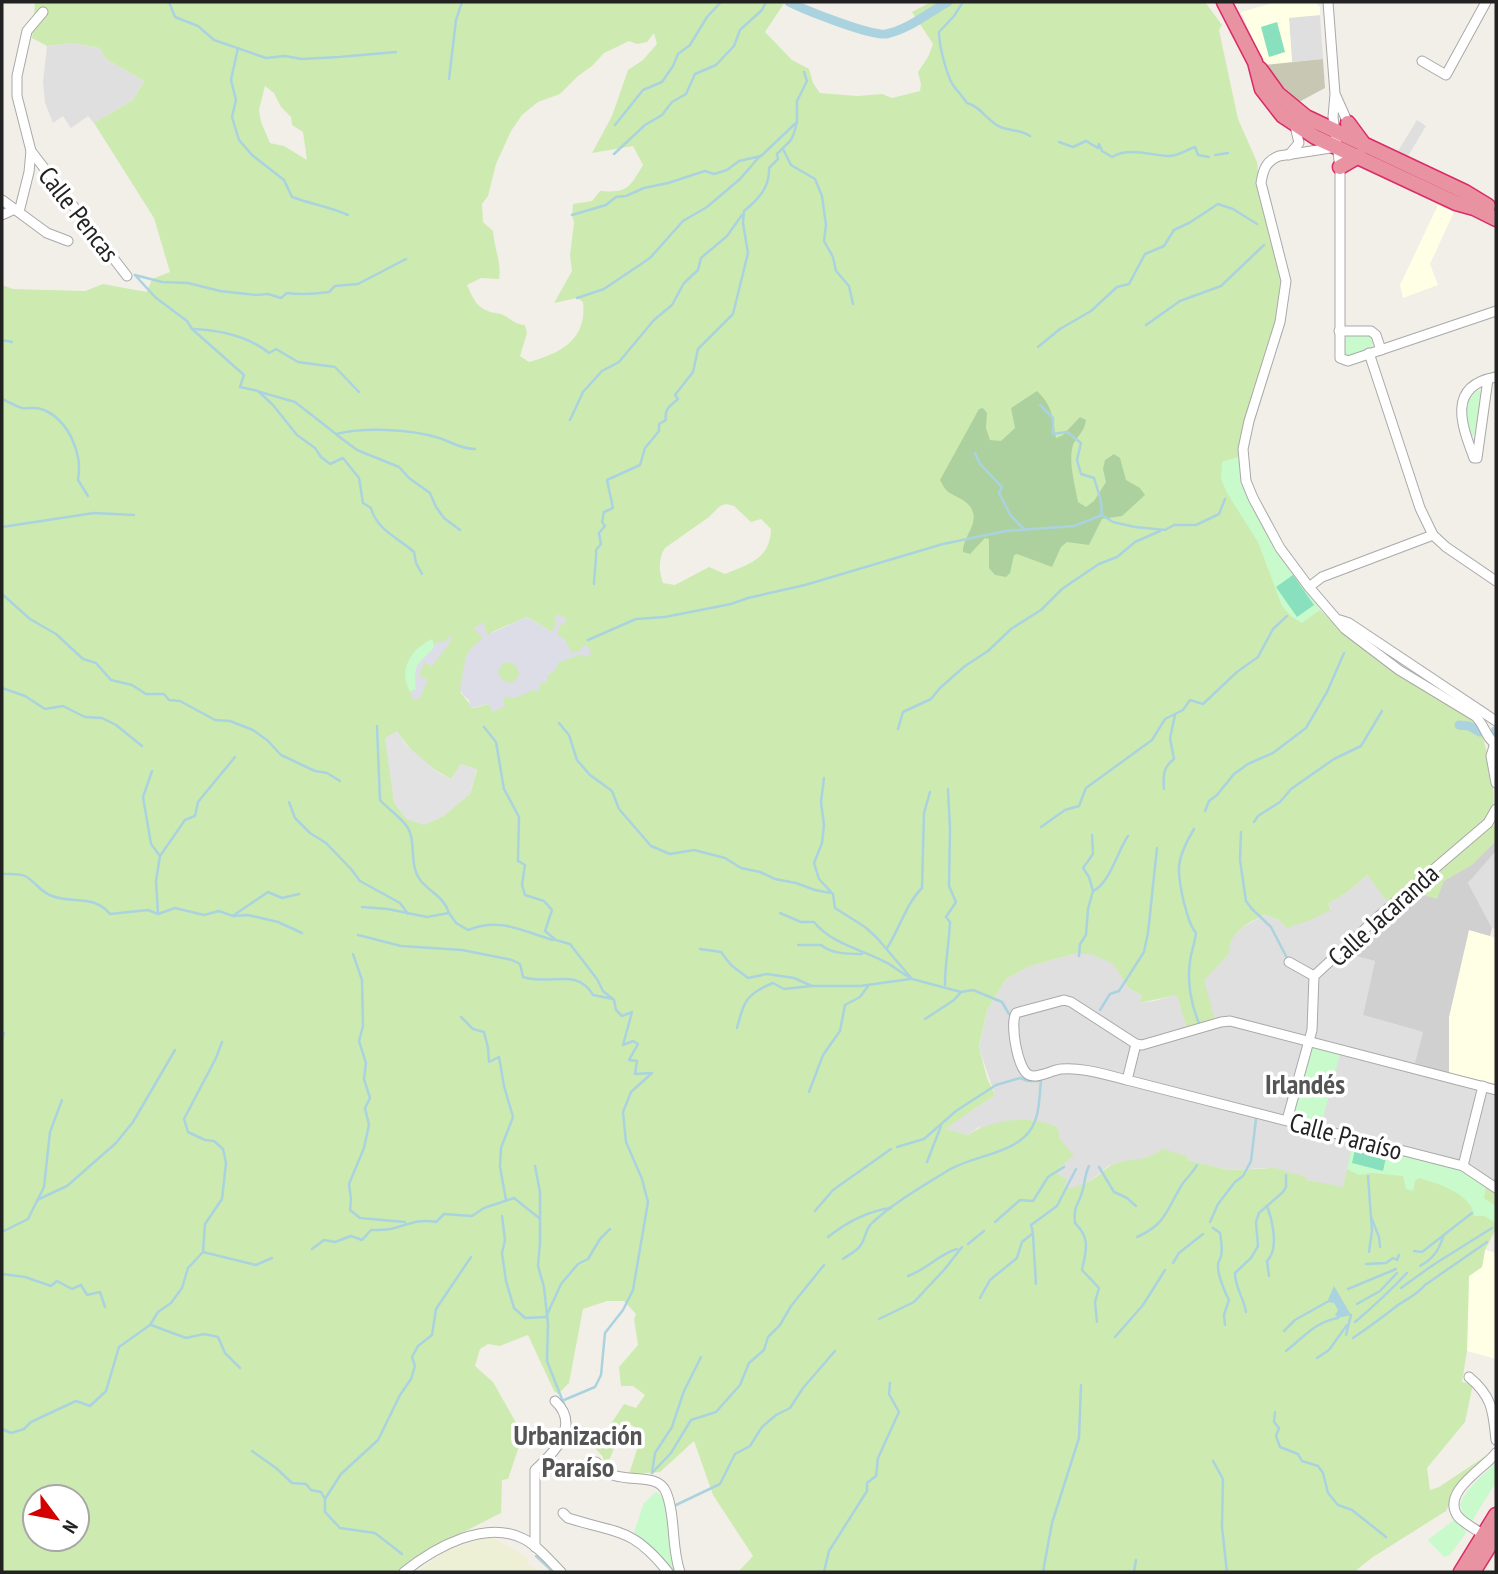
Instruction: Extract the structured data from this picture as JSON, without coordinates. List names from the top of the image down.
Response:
{
  "streets": {
    "street": ["Calle Pencas", "Calle Jacaranda", "Calle Paraíso"]
  },
  "crossings": [
    ["Calle Jacaranda", "Calle Paraíso"]
  ],
  "districts": ["Irlandés", "Urbanización Paraíso"],
  "north": "bottom right"
}
